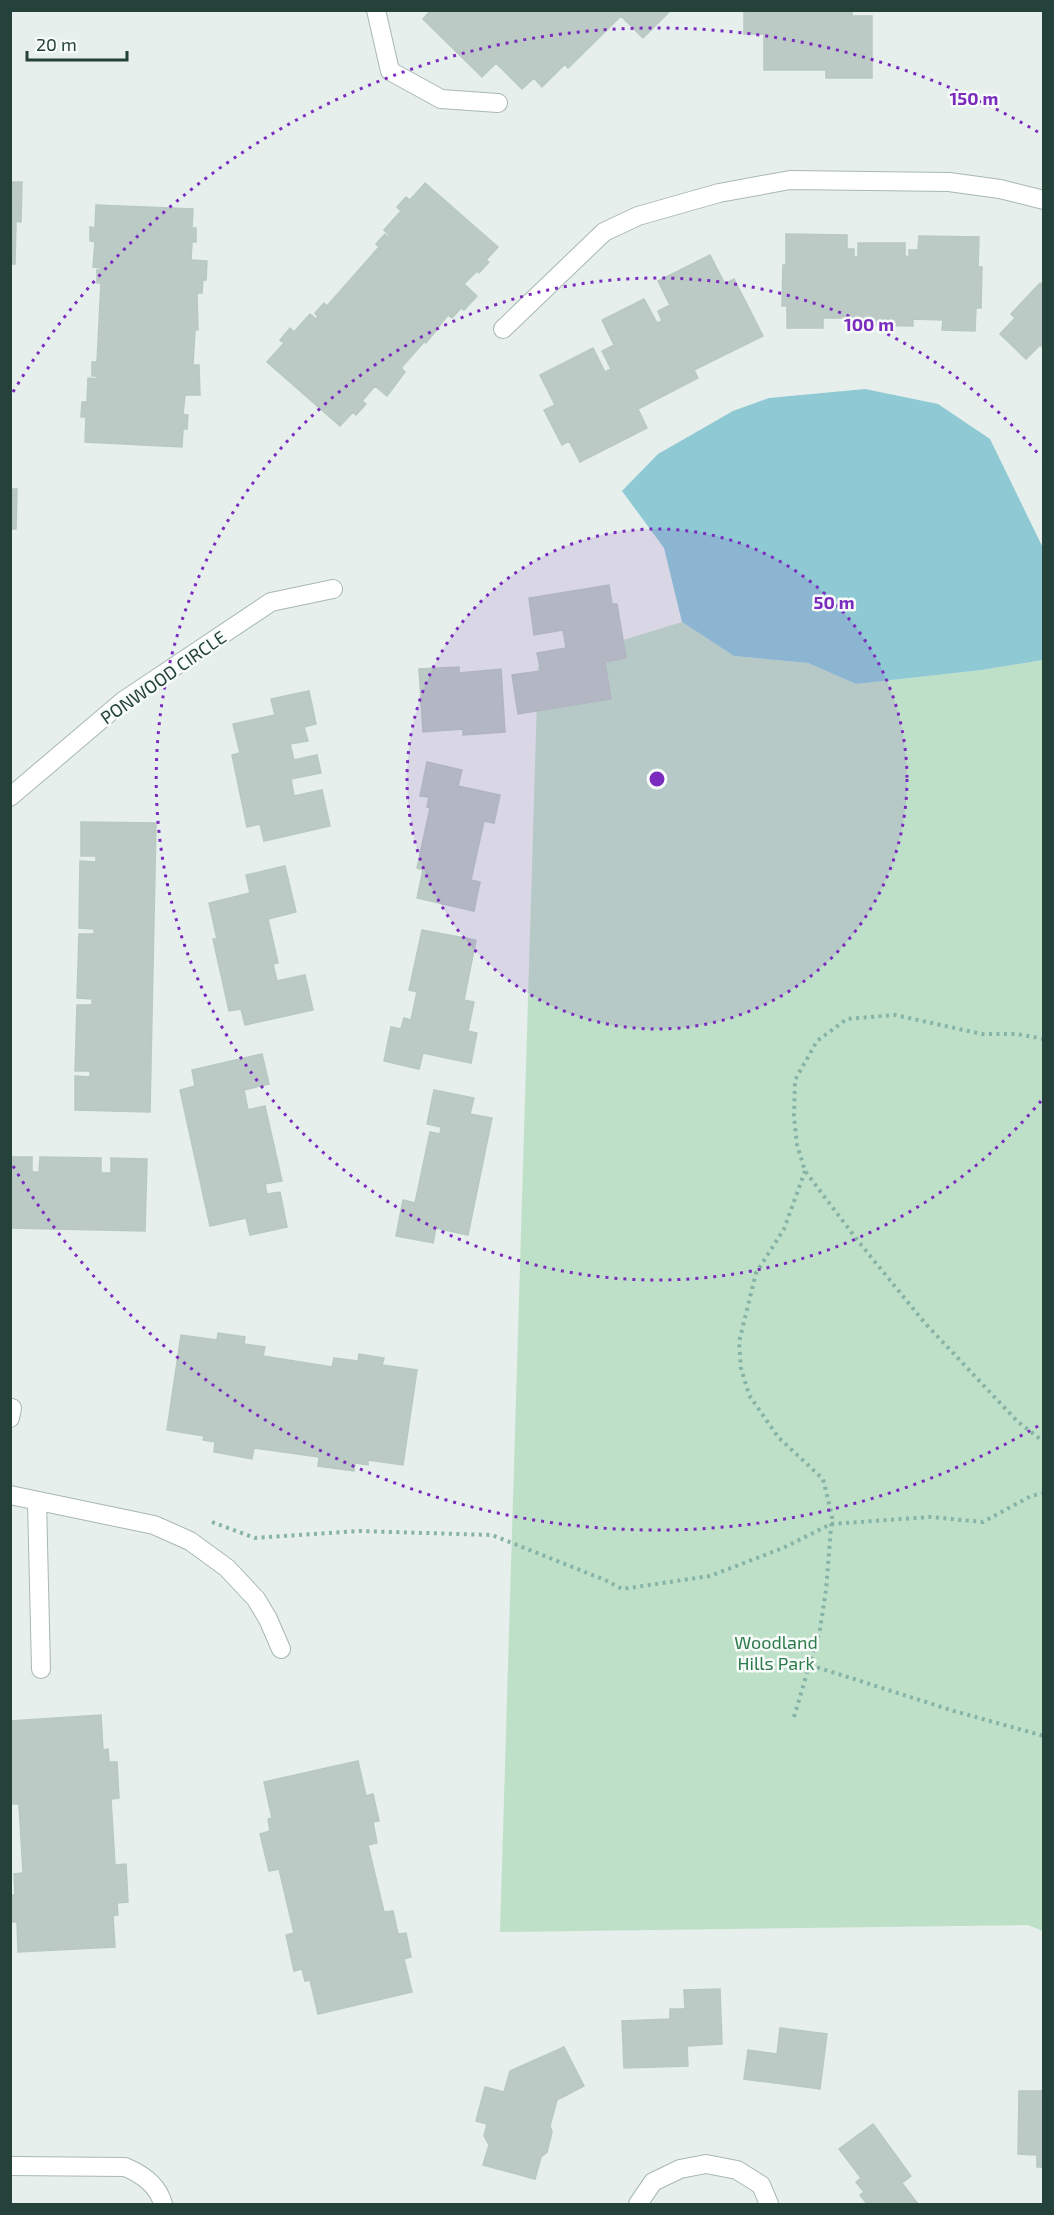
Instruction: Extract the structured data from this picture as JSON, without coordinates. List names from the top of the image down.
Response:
{
  "streets": {
    "street": ["PONWOOD CIRCLE"]
  },
  "parks": ["Woodland Hills Park"],
  "scale_bar": "20 m",
  "rings": ["150 m", "100 m", "50 m"]
}
